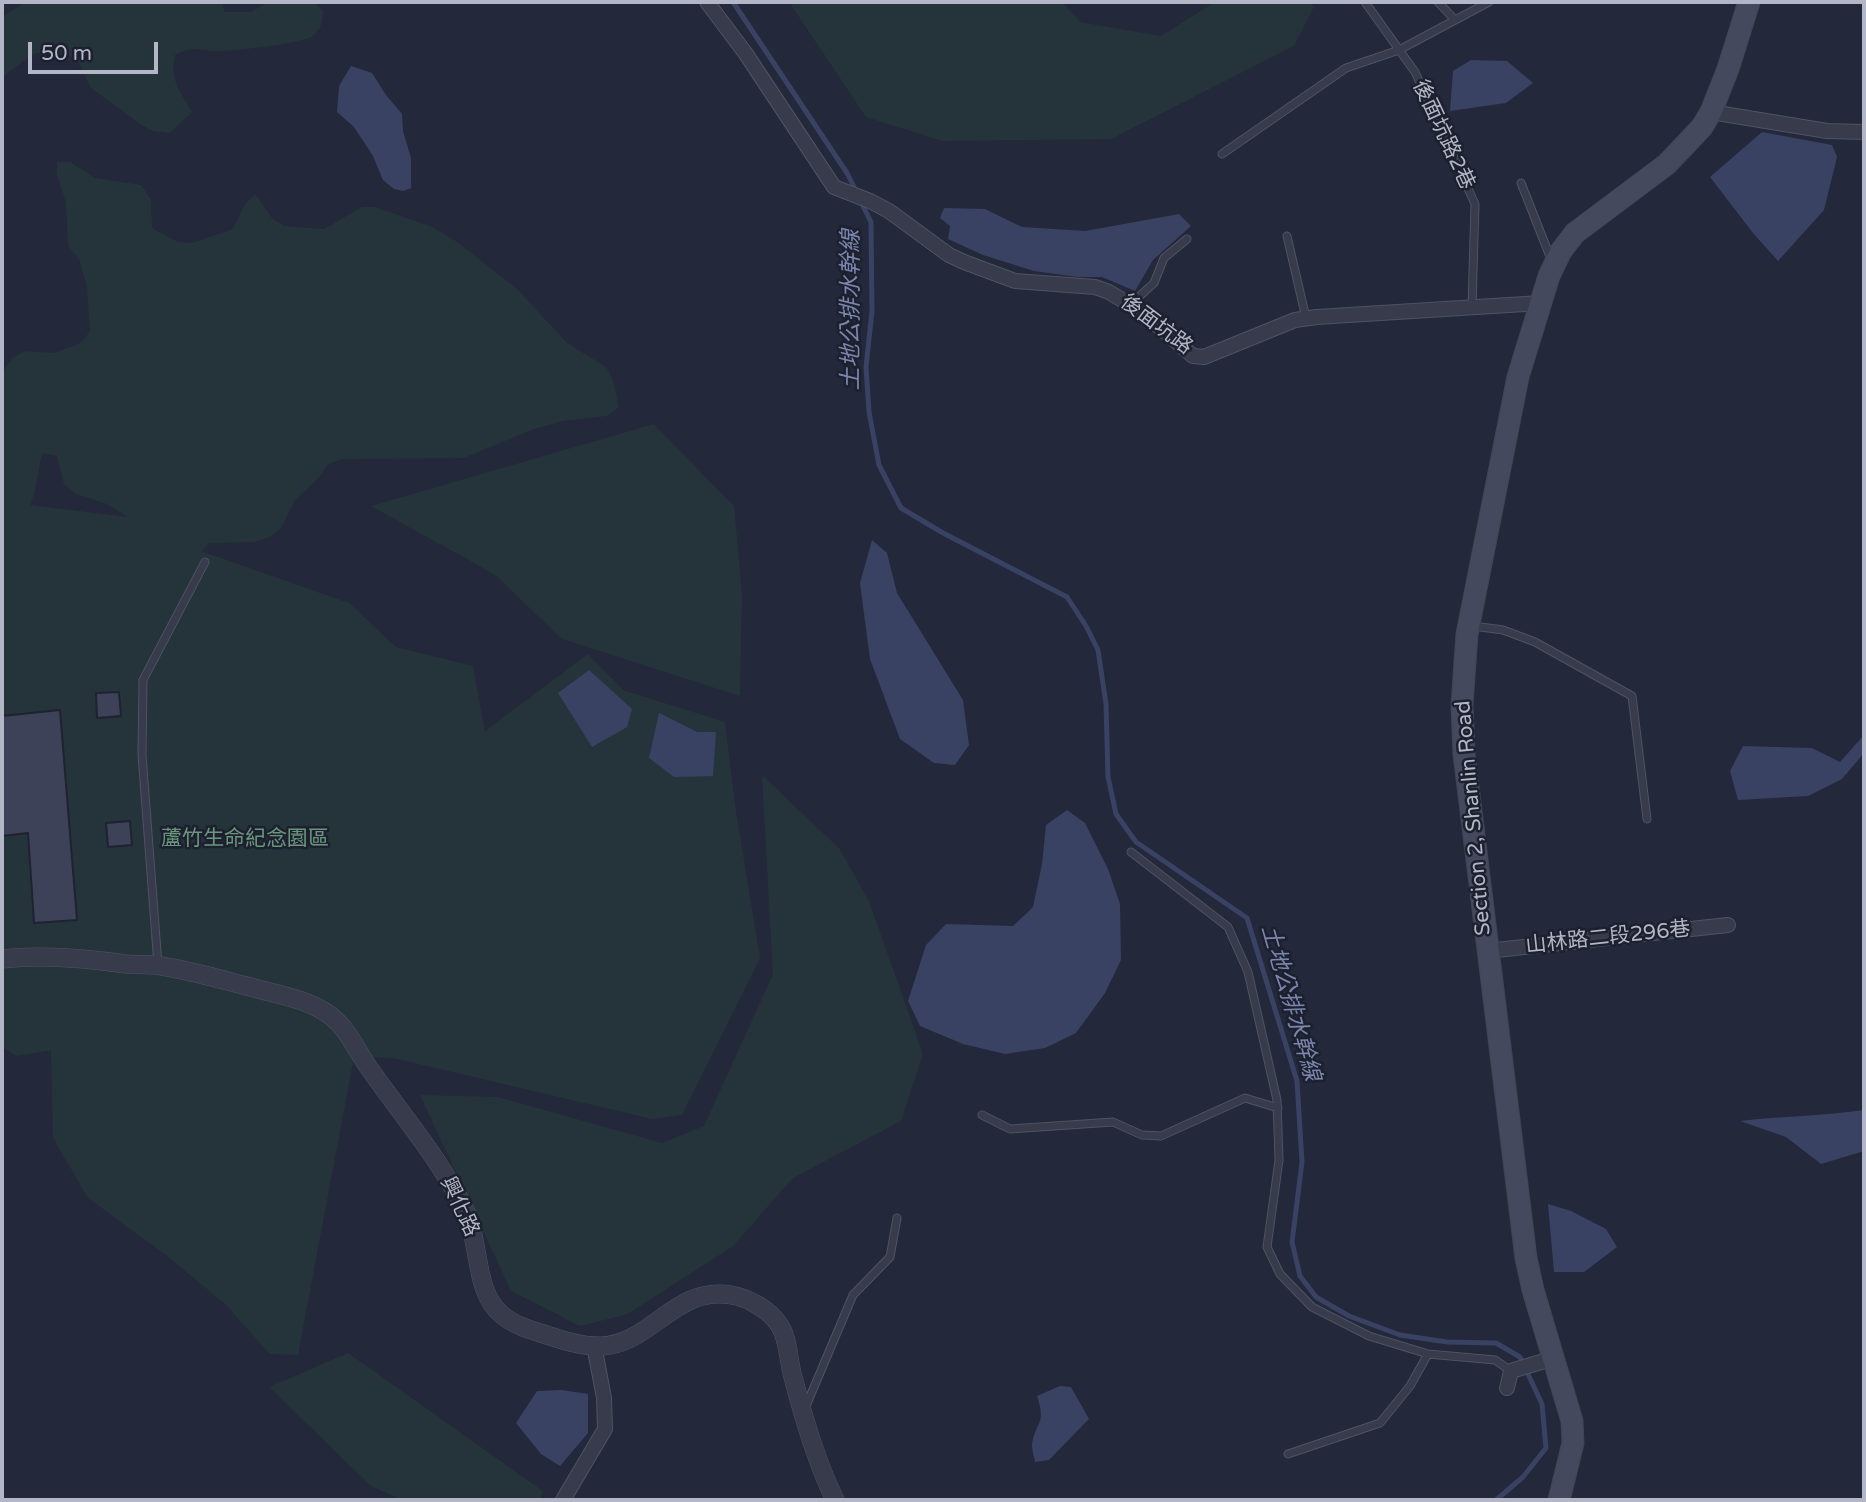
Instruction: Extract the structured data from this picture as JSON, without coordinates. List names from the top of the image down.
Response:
{
  "streets": {
    "main road": ["Section 2, Shanlin Road"],
    "street": ["後面坑路", "山林路二段296巷", "興化路"],
    "lane": ["後面坑路2巷"]
  },
  "crossings": [
    ["後面坑路2巷", "後面坑路"],
    ["後面坑路", "Section 2, Shanlin Road"],
    ["Section 2, Shanlin Road", "山林路二段296巷"]
  ],
  "water": ["土地公排水幹線"],
  "parks": ["蘆竹生命紀念園區"],
  "scale_bar": "50 m"
}
